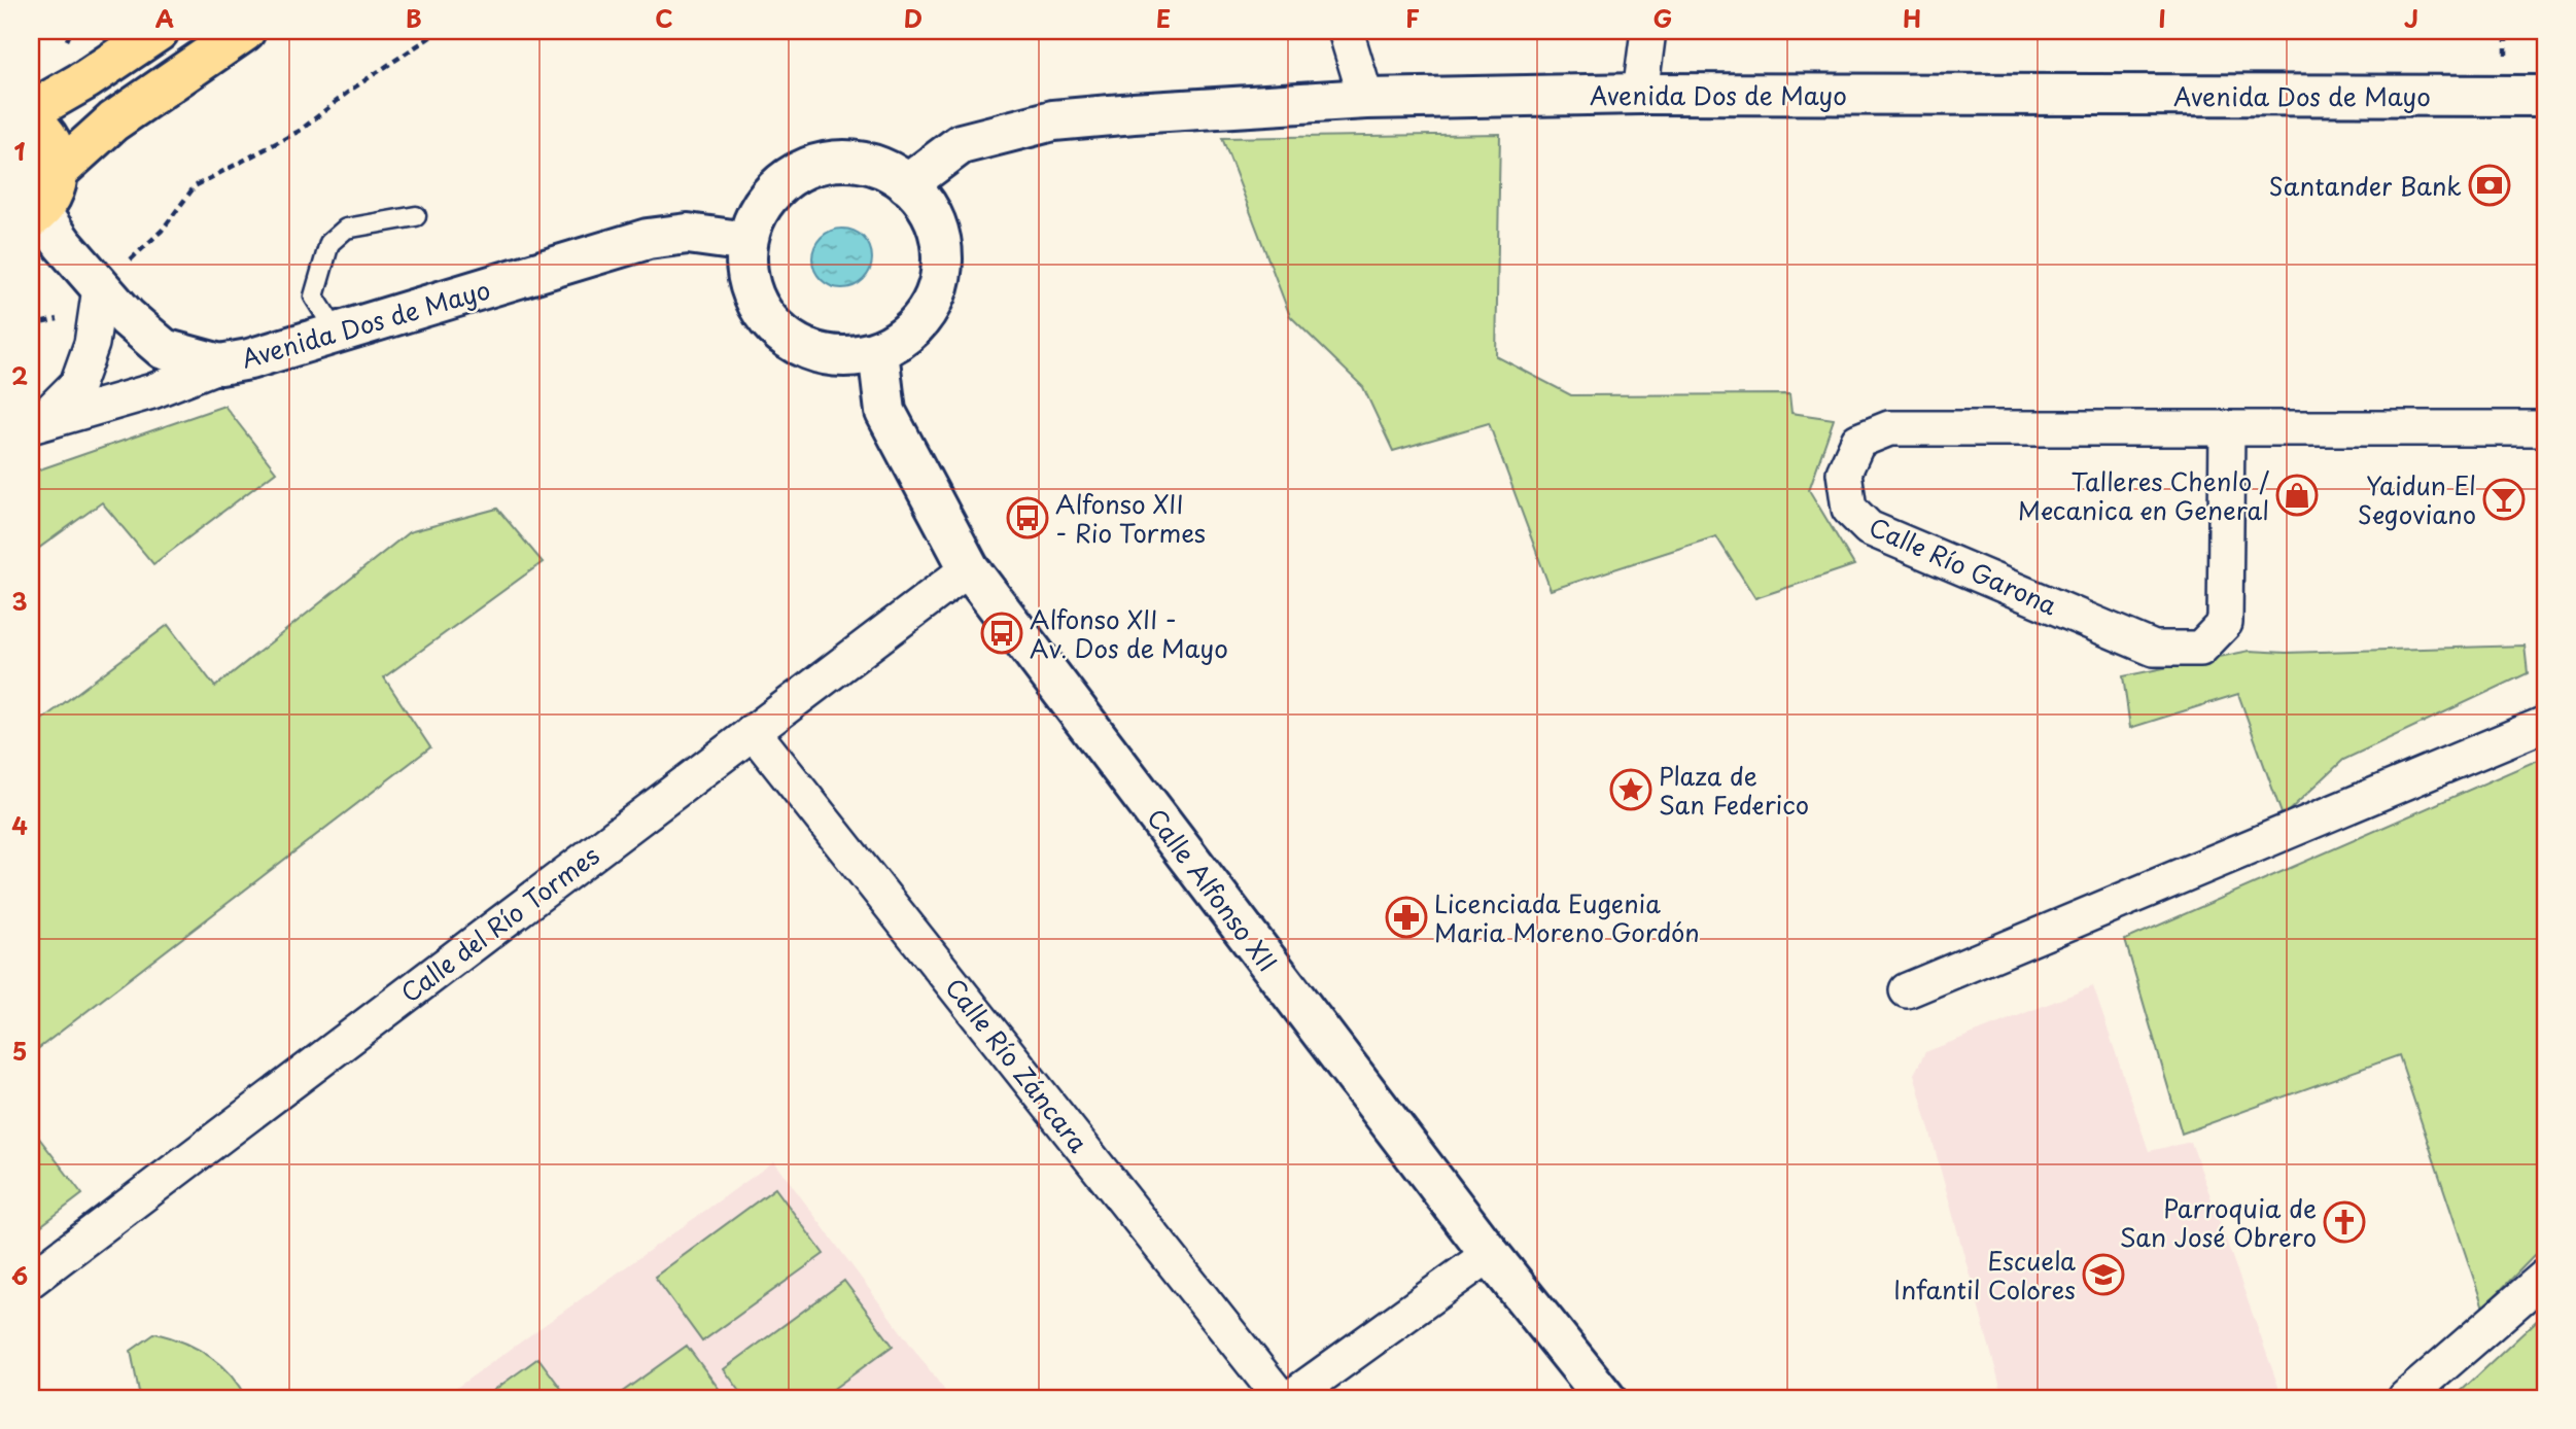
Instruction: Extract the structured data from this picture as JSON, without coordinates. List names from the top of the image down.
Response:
{
  "streets": {
    "street": [
      "Avenida Dos de Mayo",
      "Calle Río Garona",
      "Calle Alfonso XII",
      "Calle del Río Tormes",
      "Calle Río Záncara"
    ]
  },
  "crossings": [
    ["Avenida Dos de Mayo", "Calle Alfonso XII"],
    ["Calle Alfonso XII", "Calle del Río Tormes"],
    ["Calle del Río Tormes", "Calle Río Záncara"]
  ],
  "places": {
    "bank": ["Santander Bank"],
    "shop": ["Talleres Chenlo / Mecanica en General"],
    "bar": ["Yaidun El Segoviano"],
    "bus stop": ["Alfonso XII - Rio Tormes", "Alfonso XII - Av. Dos de Mayo"],
    "place": ["Plaza de San Federico"],
    "pharmacy": ["Licenciada Eugenia Maria Moreno Gordón"],
    "church": ["Parroquia de San José Obrero"],
    "school or university": ["Escuela Infantil Colores"]
  },
  "grid": {
    "columns": [
      "A",
      "B",
      "C",
      "D",
      "E",
      "F",
      "G",
      "H",
      "I",
      "J"
    ],
    "rows": [
      "1",
      "2",
      "3",
      "4",
      "5",
      "6"
    ]
  }
}
